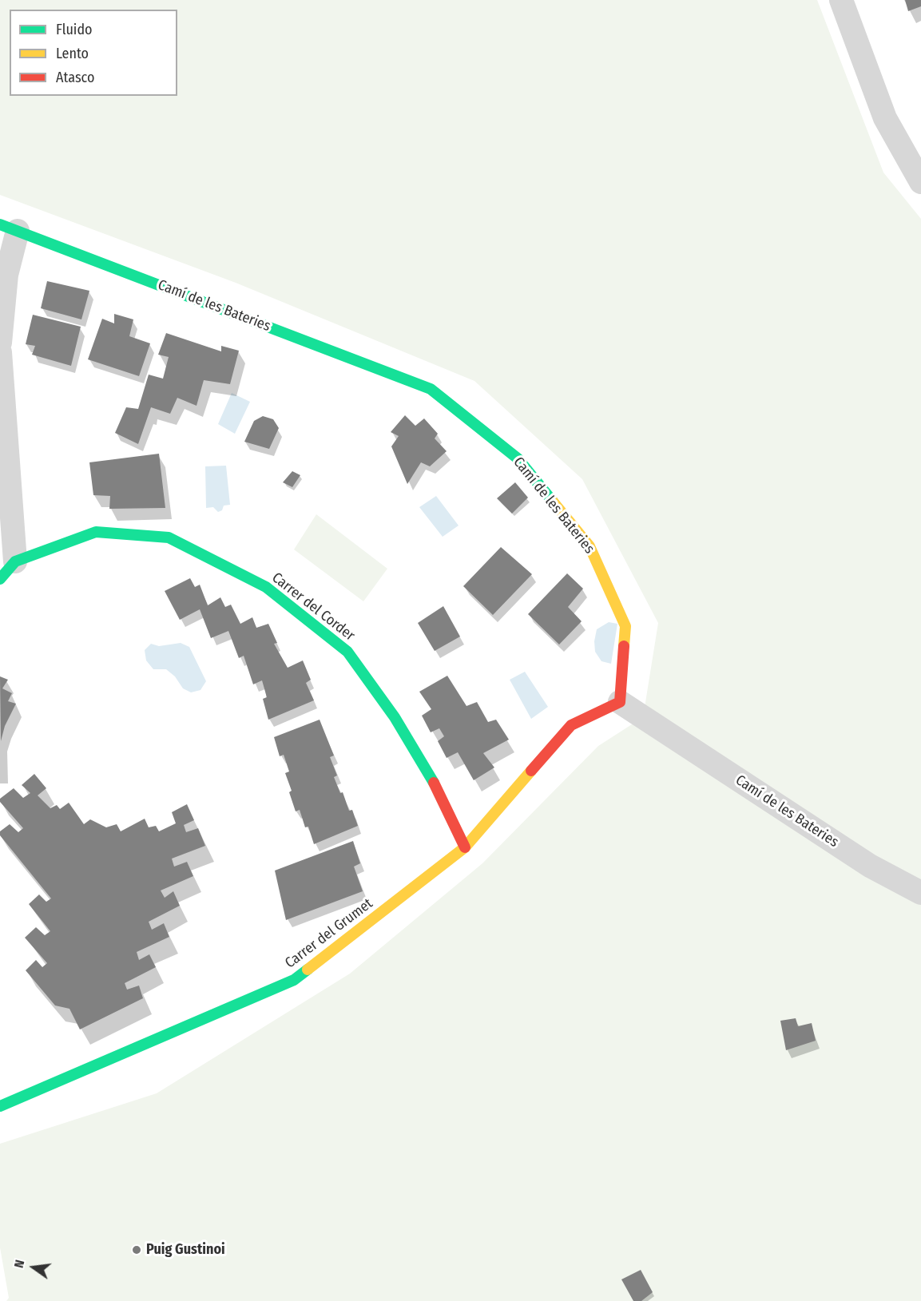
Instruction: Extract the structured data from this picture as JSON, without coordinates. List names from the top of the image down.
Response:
{
  "streets": {
    "street": ["Camí de les Bateries", "Carrer del Corder", "Carrer del Grumet"]
  },
  "crossings": [
    ["Camí de les Bateries", "Carrer del Grumet"],
    ["Carrer del Corder", "Carrer del Grumet"]
  ],
  "places": ["Puig Gustinoi"],
  "legend": ["Fluido", "Lento", "Atasco"],
  "north": "left"
}
